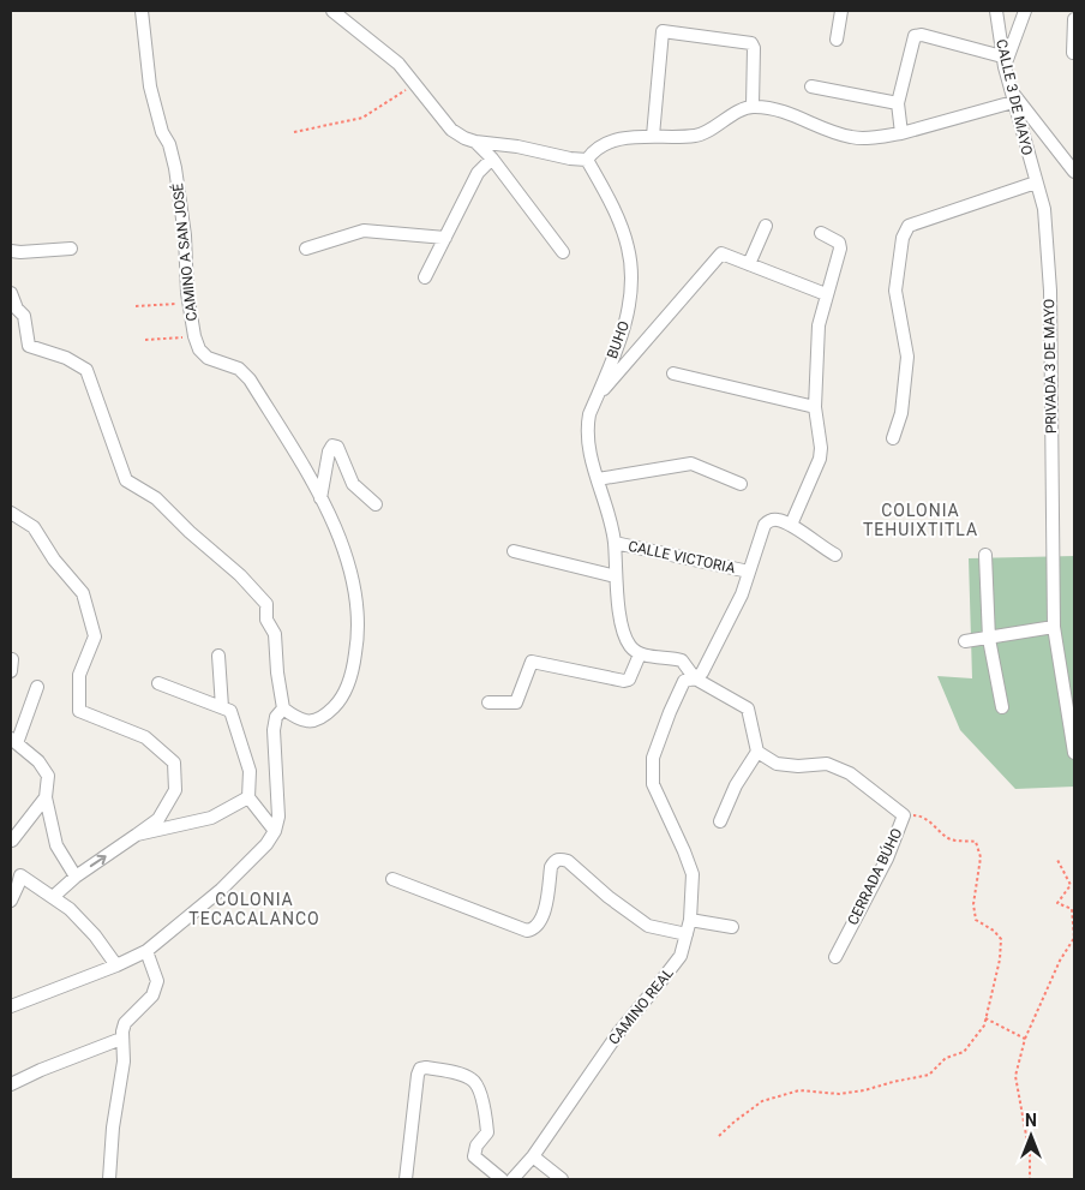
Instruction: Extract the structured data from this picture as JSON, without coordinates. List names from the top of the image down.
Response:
{
  "streets": {
    "street": [
      "CALLE 3 DE MAYO",
      "CAMINO A SAN JOSÉ",
      "BUHO",
      "PRIVADA 3 DE MAYO",
      "CALLE VICTORIA",
      "CERRADA BÚHO",
      "CAMINO REAL"
    ]
  },
  "crossings": [
    ["CALLE 3 DE MAYO", "PRIVADA 3 DE MAYO"],
    ["BUHO", "CALLE VICTORIA"],
    ["CALLE VICTORIA", "CAMINO REAL"]
  ],
  "districts": ["COLONIA TEHUIXTITLA", "COLONIA TECACALANCO"],
  "north": "top"
}
